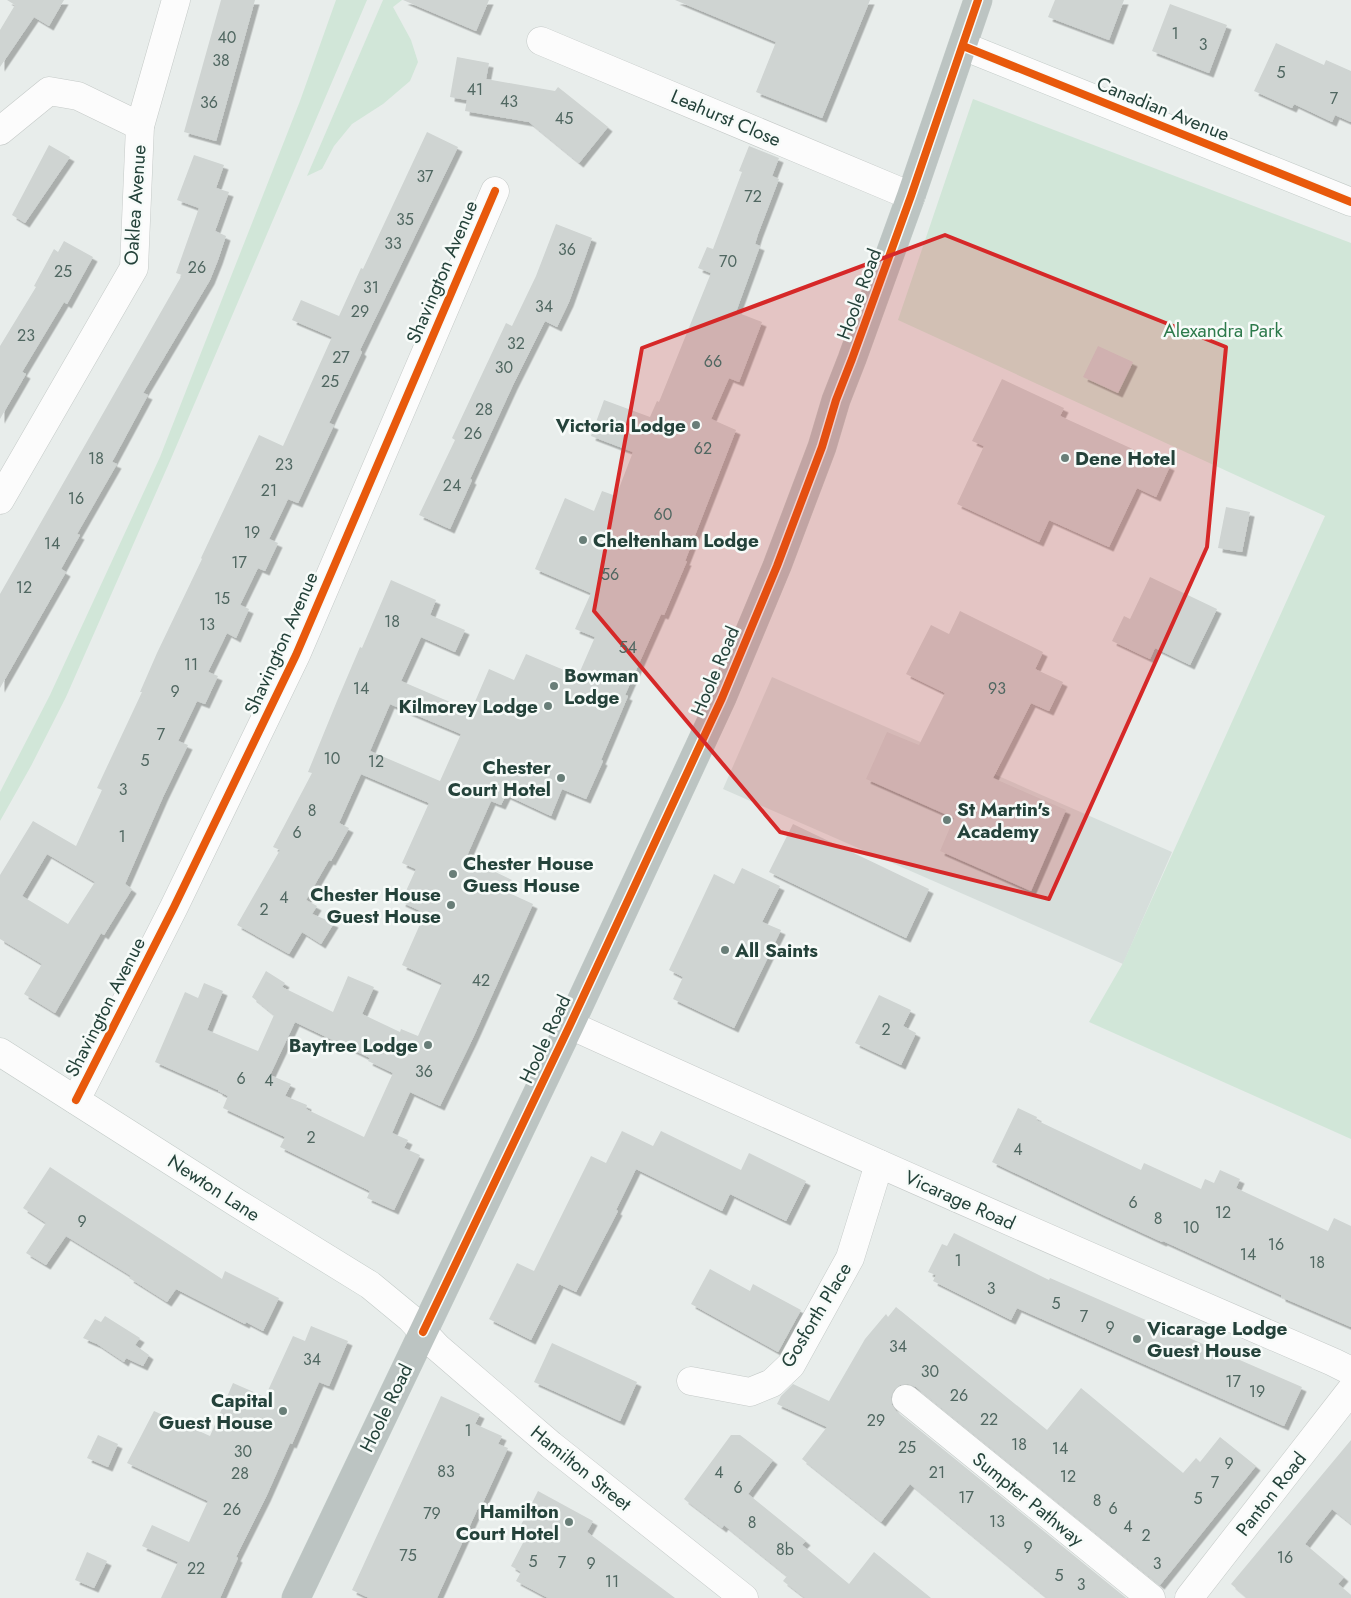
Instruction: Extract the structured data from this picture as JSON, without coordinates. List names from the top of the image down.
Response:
{
  "streets": {
    "highway": ["Hoole Road"],
    "street": [
      "Canadian Avenue",
      "Leahurst Close",
      "Oaklea Avenue",
      "Shavington Avenue",
      "Newton Lane",
      "Vicarage Road",
      "Gosforth Place",
      "Hamilton Street",
      "Panton Road",
      "Sumpter Pathway"
    ]
  },
  "crossings": [
    ["Canadian Avenue", "Hoole Road"],
    ["Leahurst Close", "Hoole Road"],
    ["Shavington Avenue", "Newton Lane"],
    ["Hoole Road", "Newton Lane"],
    ["Hoole Road", "Vicarage Road"],
    ["Hoole Road", "Hamilton Street"],
    ["Newton Lane", "Hamilton Street"],
    ["Vicarage Road", "Gosforth Place"]
  ],
  "parks": ["Alexandra Park"],
  "places": [
    "Victoria Lodge",
    "Dene Hotel",
    "Cheltenham Lodge",
    "Bowman Lodge",
    "Kilmorey Lodge",
    "Chester Court Hotel",
    "St Martin's Academy",
    "Chester House Guess House",
    "Chester House Guest House",
    "All Saints",
    "Baytree Lodge",
    "Vicarage Lodge Guest House",
    "Capital Guest House",
    "Hamilton Court Hotel"
  ],
  "house_numbers": [
    "1",
    "40",
    "3",
    "38",
    "5",
    "41",
    "7",
    "43",
    "36",
    "45",
    "37",
    "72",
    "35",
    "33",
    "36",
    "70",
    "26",
    "25",
    "31",
    "34",
    "29",
    "23",
    "32",
    "27",
    "66",
    "30",
    "25",
    "28",
    "26",
    "62",
    "18",
    "23",
    "24",
    "21",
    "16",
    "60",
    "19",
    "14",
    "17",
    "56",
    "12",
    "15",
    "18",
    "13",
    "54",
    "11",
    "14",
    "93",
    "9",
    "7",
    "10",
    "5",
    "12",
    "3",
    "8",
    "6",
    "1",
    "4",
    "2",
    "42",
    "2",
    "36",
    "6",
    "4",
    "2",
    "4",
    "6",
    "12",
    "8",
    "9",
    "10",
    "16",
    "14",
    "1",
    "18",
    "3",
    "5",
    "7",
    "9",
    "34",
    "34",
    "30",
    "17",
    "19",
    "26",
    "22",
    "29",
    "1",
    "18",
    "25",
    "14",
    "30",
    "9",
    "83",
    "4",
    "21",
    "28",
    "12",
    "7",
    "6",
    "17",
    "5",
    "8",
    "6",
    "26",
    "79",
    "13",
    "8",
    "4",
    "2",
    "9",
    "8b",
    "75",
    "16",
    "5",
    "7",
    "9",
    "3",
    "22",
    "5",
    "11",
    "3"
  ]
}
